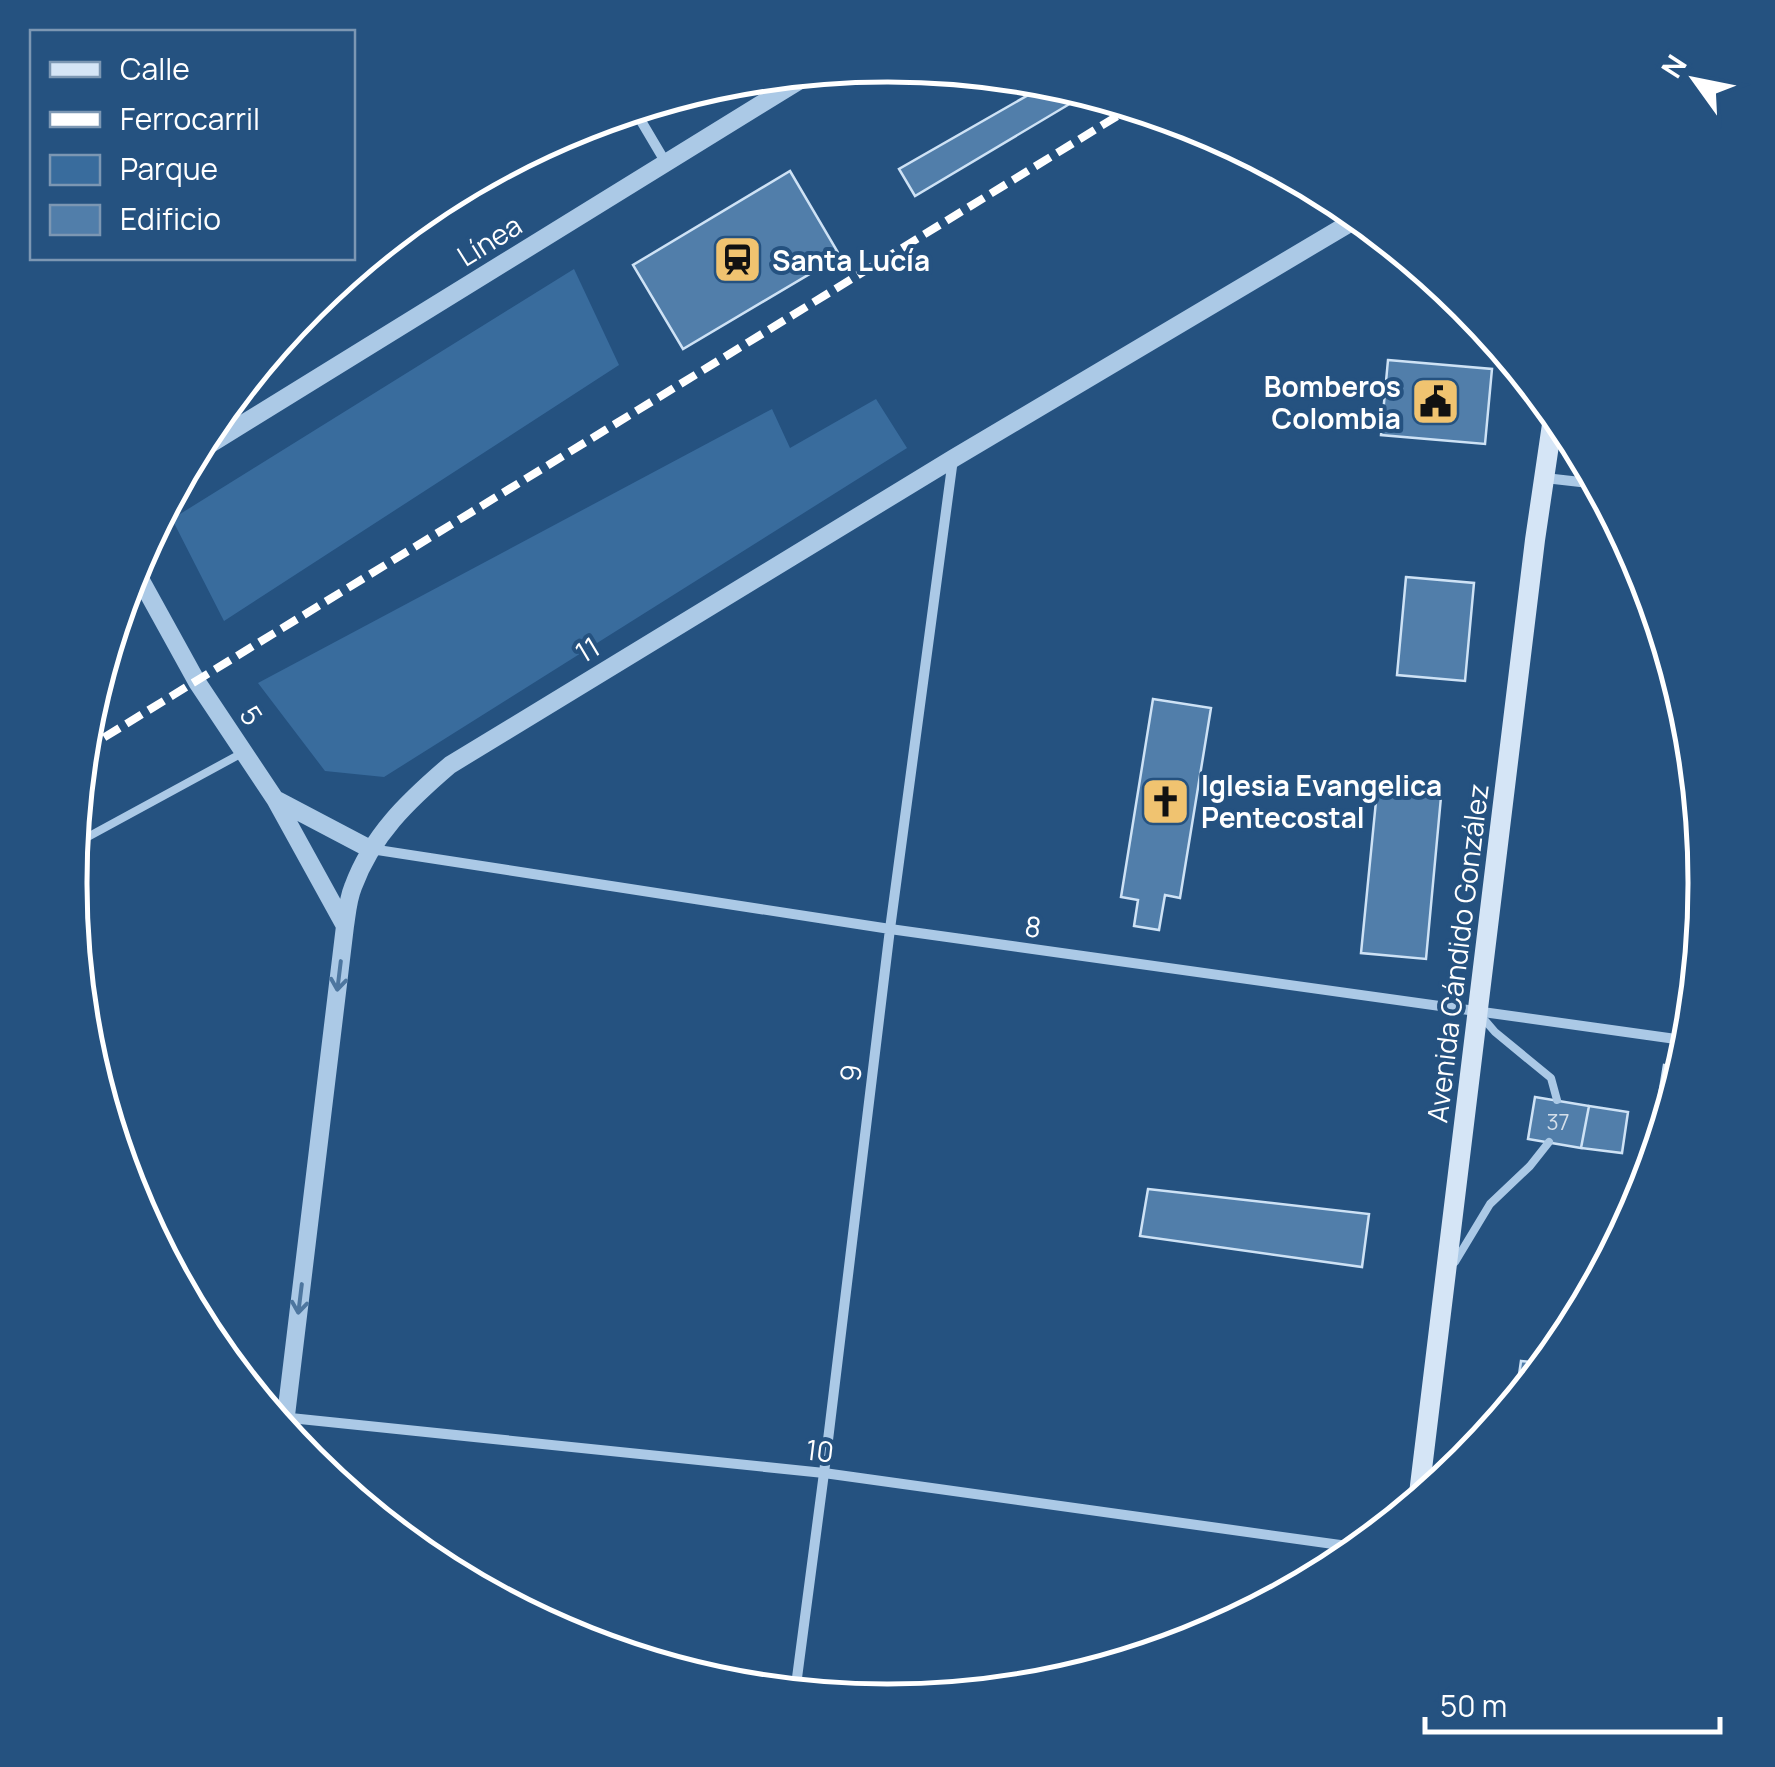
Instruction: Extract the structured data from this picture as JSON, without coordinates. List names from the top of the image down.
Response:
{
  "streets": {
    "main road": ["Avenida Cándido González"],
    "street": [
      "Línea",
      "11",
      "5",
      "8",
      "9",
      "10"
    ]
  },
  "crossings": [
    ["11", "5"],
    ["11", "8"],
    ["11", "9"],
    ["5", "8"],
    ["8", "Avenida Cándido González"],
    ["8", "9"],
    ["9", "10"]
  ],
  "places": {
    "station": ["Santa Lucía"],
    "public building": ["Bomberos Colombia"],
    "church": ["Iglesia Evangelica Pentecostal"]
  },
  "house_numbers": ["37"],
  "legend": [
    "Calle",
    "Ferrocarril",
    "Parque",
    "Edificio"
  ],
  "scale_bar": "50 m",
  "north": "top left"
}
